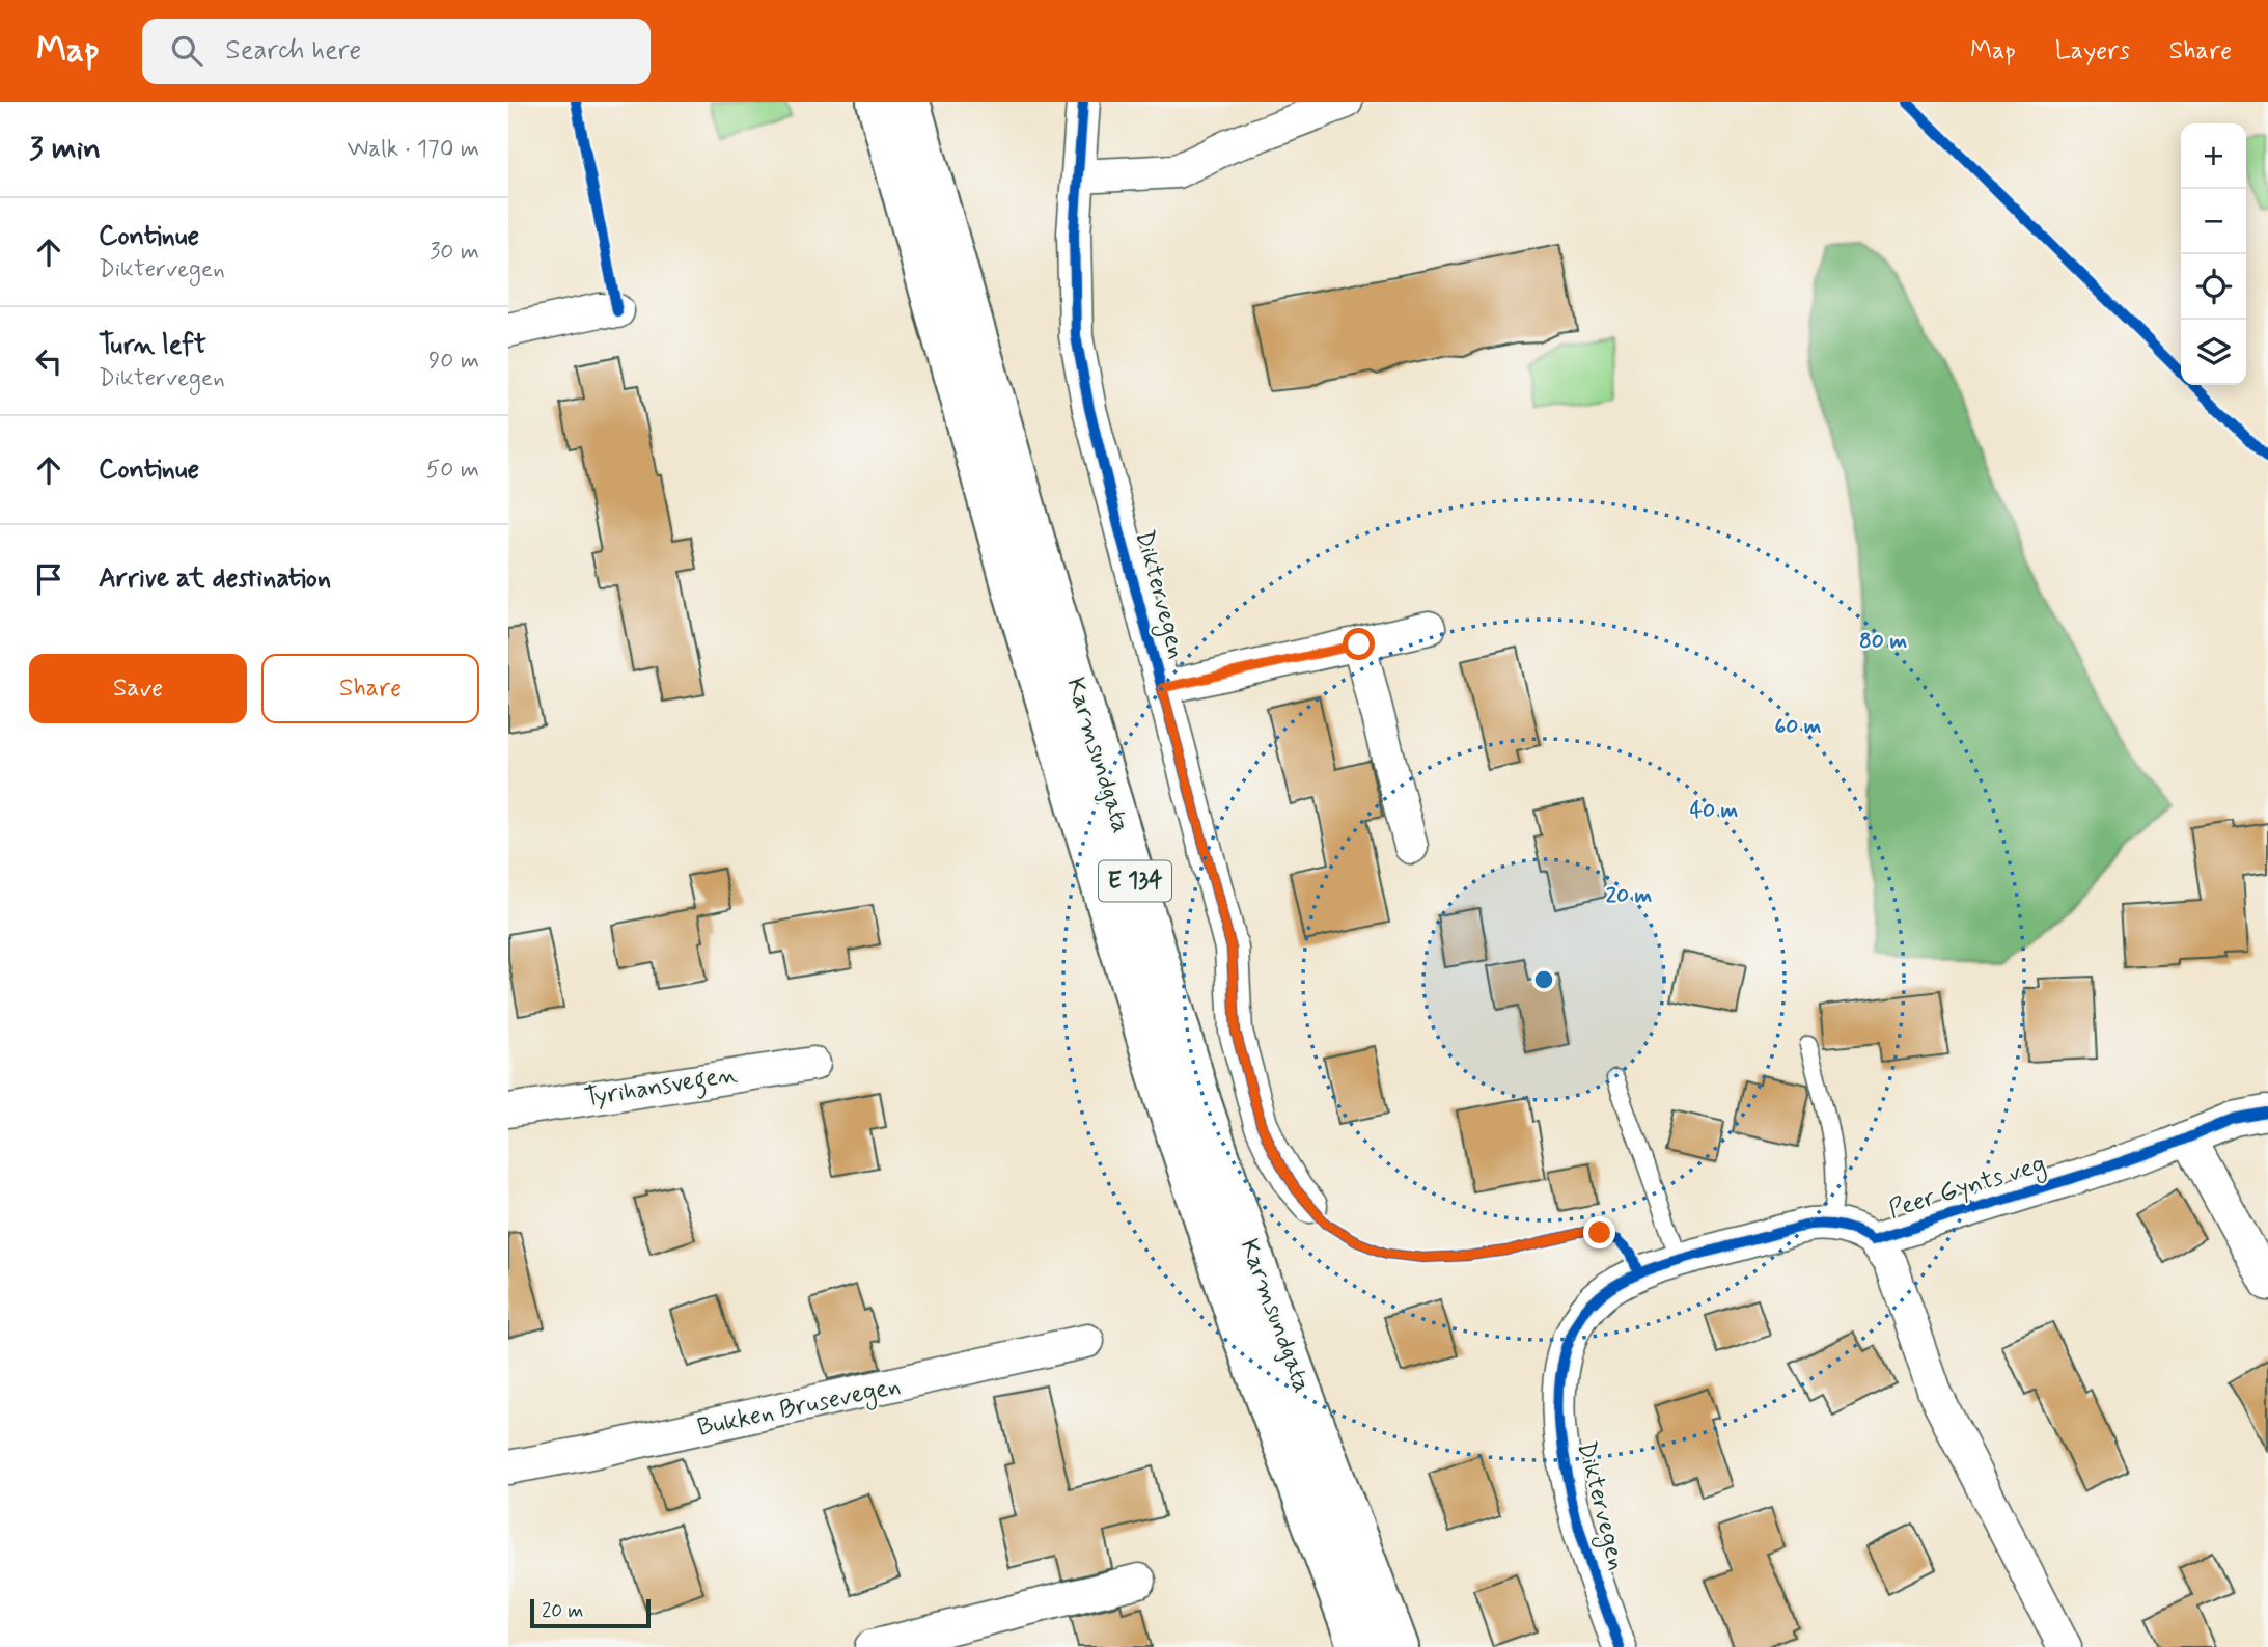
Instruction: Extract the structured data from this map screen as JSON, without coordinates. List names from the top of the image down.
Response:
{
  "streets": {
    "highway": ["Karmsundgata", "E 134"],
    "street": [
      "Diktervegen",
      "Tyrihansvegen",
      "Peer Gynts veg",
      "Bukken Brusevegen"
    ]
  },
  "crossings": [
    ["Diktervegen", "Peer Gynts veg"]
  ],
  "scale_bar": "20 m",
  "page": {
    "header": "Map",
    "search": "Search here",
    "nav": ["Map", "Layers", "Share"],
    "heading": ["3 min", "Walk · 170 m"],
    "map_buttons": ["+", "−"],
    "list": [
      ["Continue", "Diktervegen", "30 m"],
      ["Turn left", "Diktervegen", "90 m"],
      ["Continue", "50 m"],
      "Arrive at destination"
    ],
    "buttons": ["Save", "Share"],
    "scale": "20 m"
  },
  "rings": [
    "80 m",
    "60 m",
    "40 m",
    "20 m"
  ]
}
